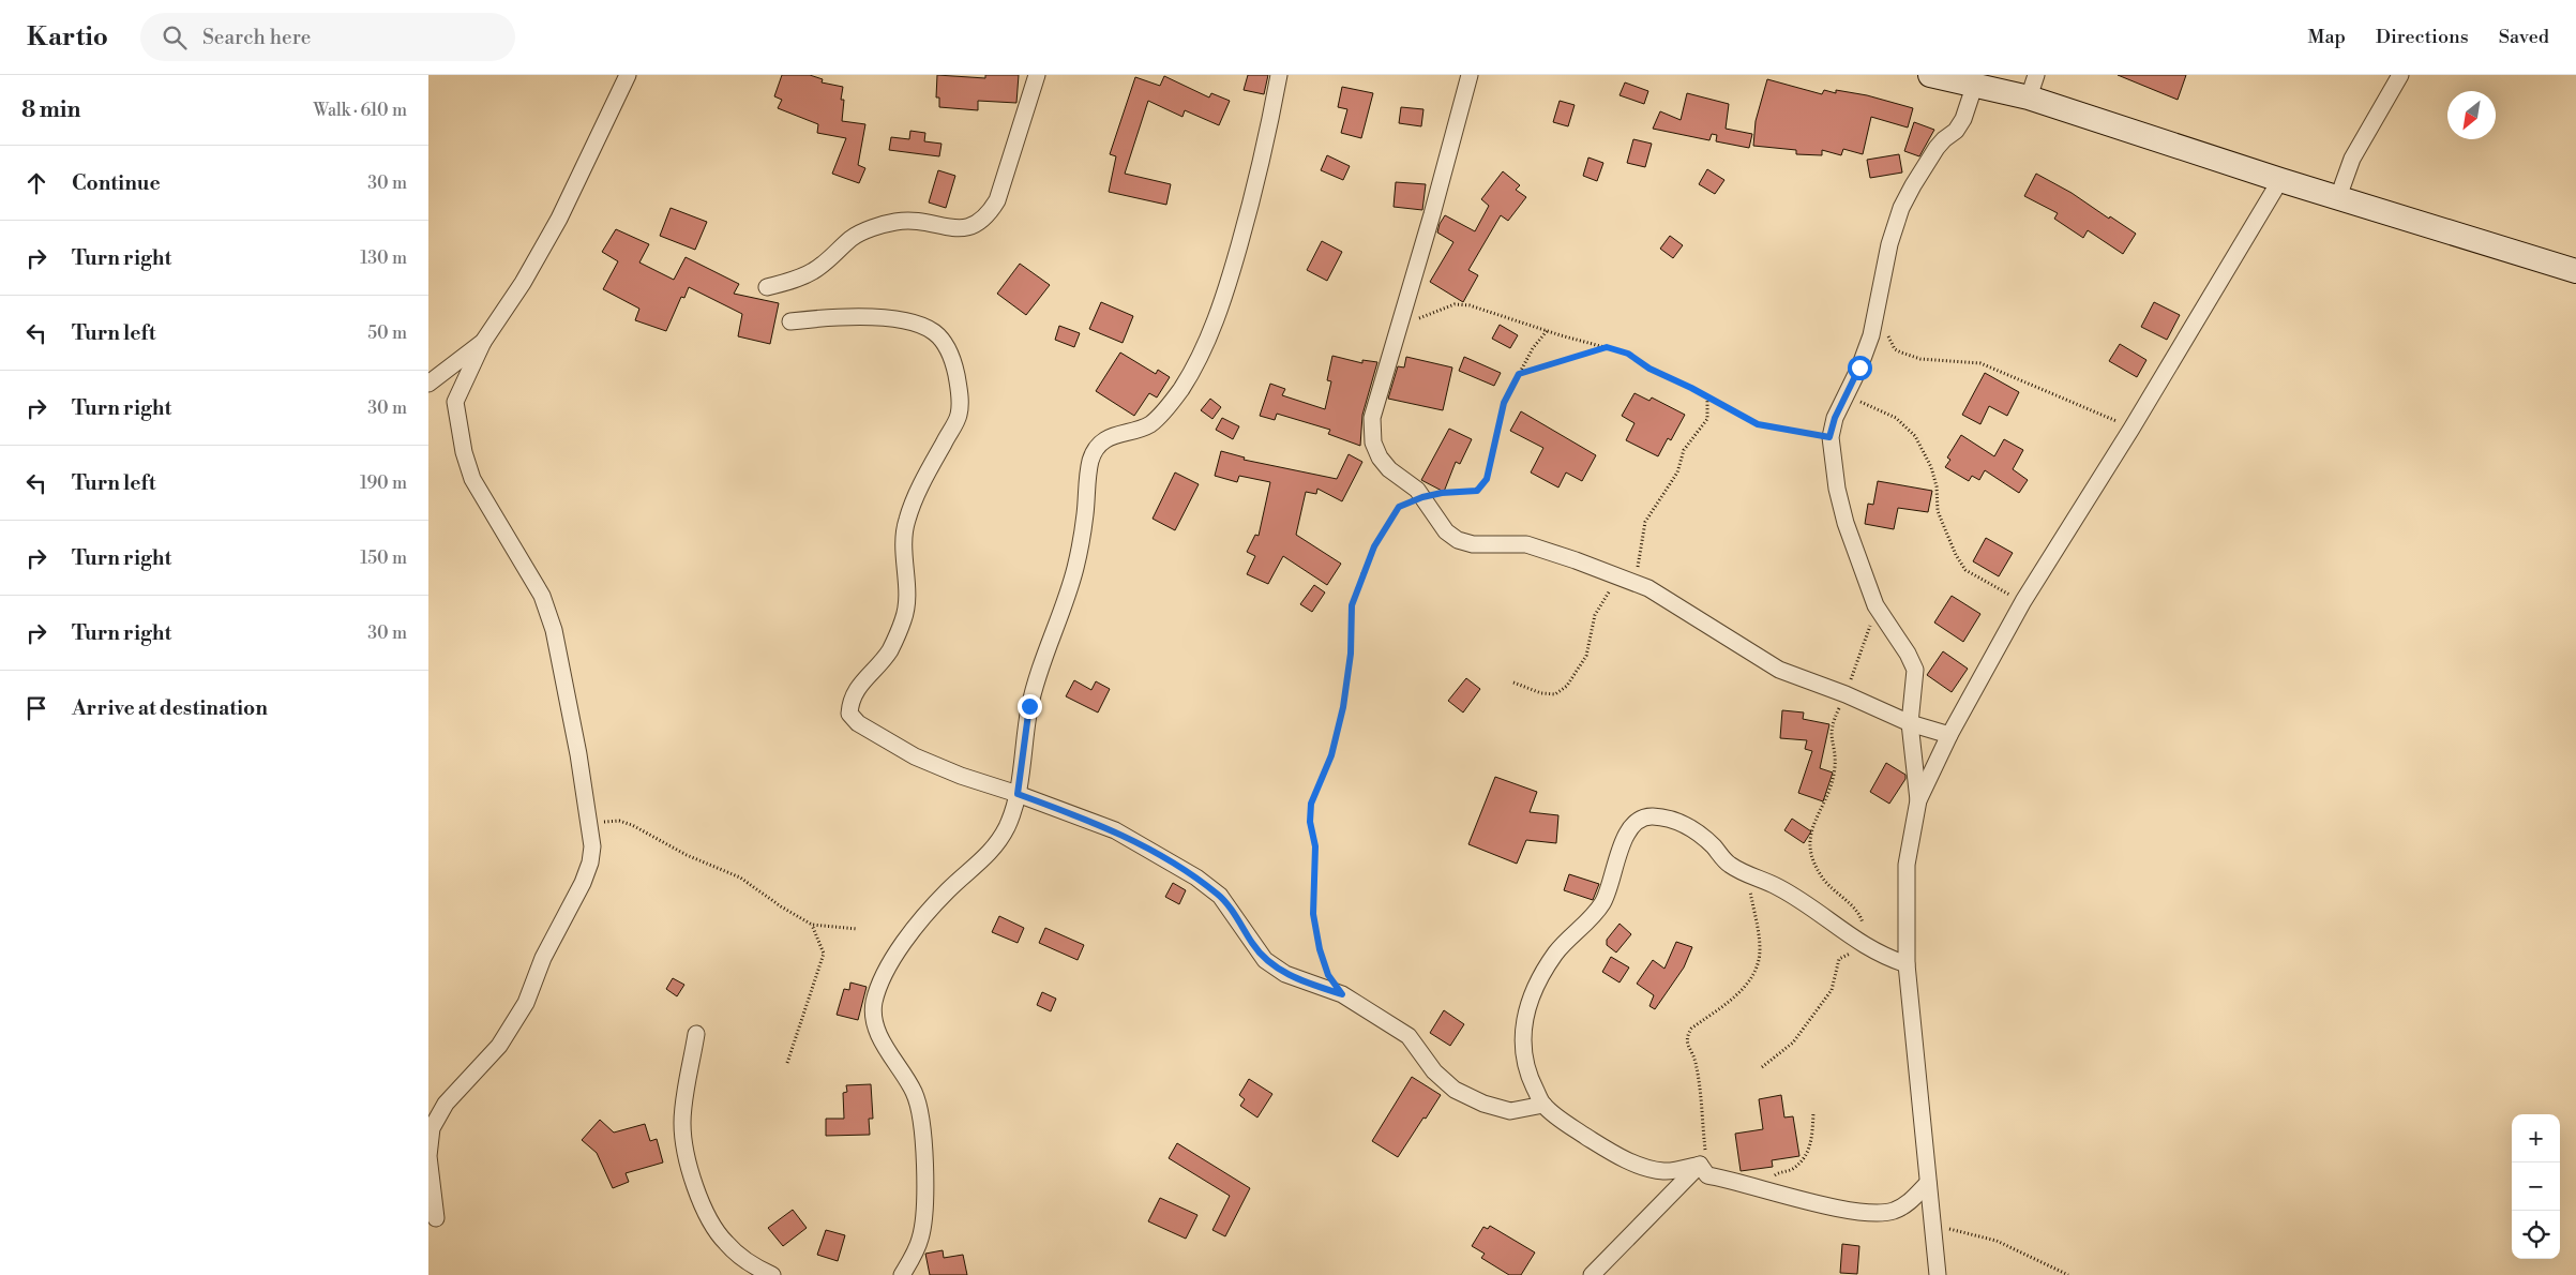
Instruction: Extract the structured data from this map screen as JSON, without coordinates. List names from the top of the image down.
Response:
{
  "north": "bottom left",
  "page": {
    "header": "Kartio",
    "search": "Search here",
    "nav": ["Map", "Directions", "Saved"],
    "heading": ["8 min", "Walk · 610 m"],
    "list": [
      ["Continue", "30 m"],
      ["Turn right", "130 m"],
      ["Turn left", "50 m"],
      ["Turn right", "30 m"],
      ["Turn left", "190 m"],
      ["Turn right", "150 m"],
      ["Turn right", "30 m"],
      "Arrive at destination"
    ],
    "map_buttons": ["+", "−"]
  }
}
